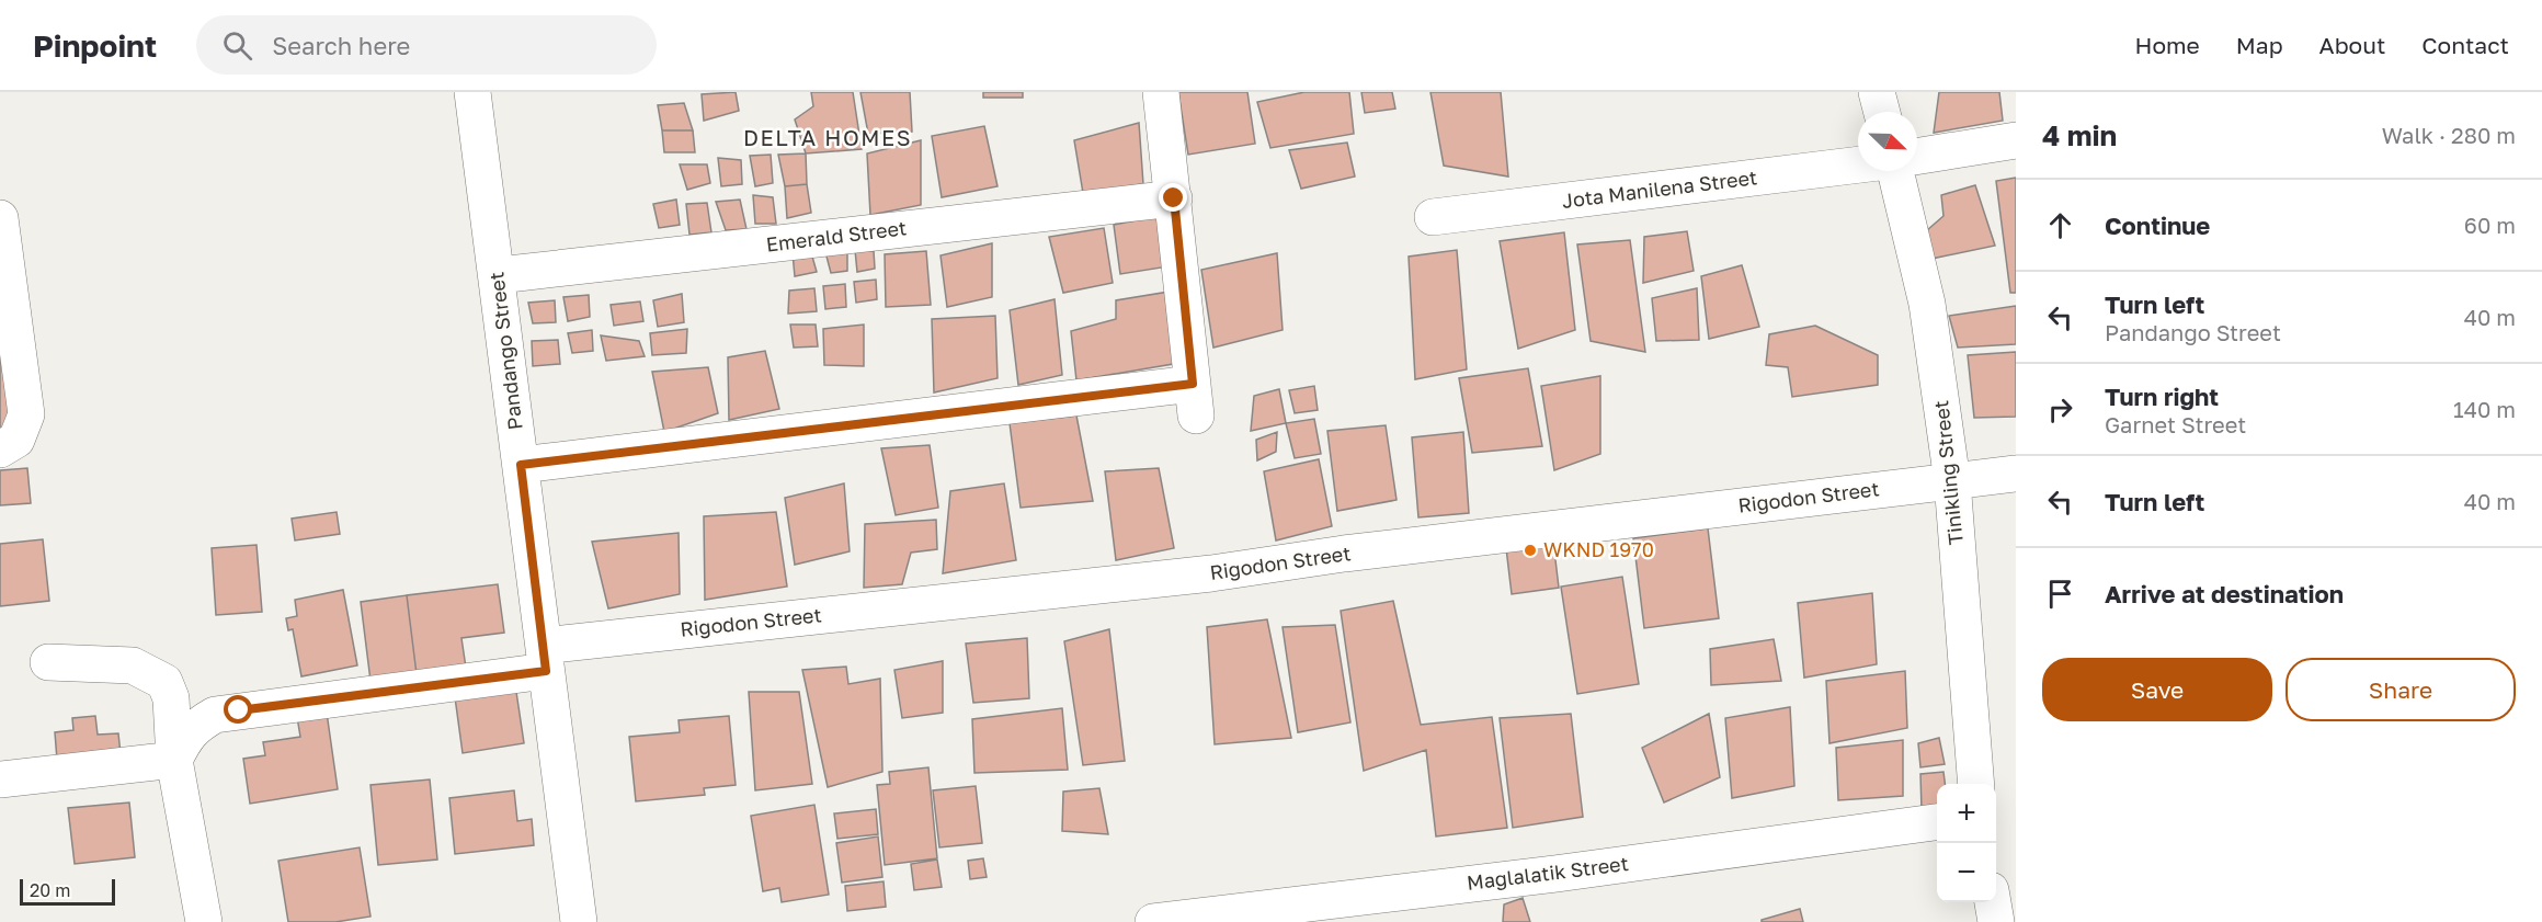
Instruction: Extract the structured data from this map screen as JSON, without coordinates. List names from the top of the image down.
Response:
{
  "streets": {
    "street": [
      "Jota Manilena Street",
      "Emerald Street",
      "Pandango Street",
      "Tinikling Street",
      "Rigodon Street",
      "Maglalatik Street"
    ]
  },
  "crossings": [
    ["Emerald Street", "Pandango Street"],
    ["Pandango Street", "Rigodon Street"],
    ["Tinikling Street", "Rigodon Street"]
  ],
  "districts": ["DELTA HOMES"],
  "places": ["WKND 1970"],
  "scale_bar": "20 m",
  "north": "bottom right",
  "page": {
    "header": "Pinpoint",
    "search": "Search here",
    "nav": [
      "Home",
      "Map",
      "About",
      "Contact"
    ],
    "heading": ["4 min", "Walk · 280 m"],
    "list": [
      ["Continue", "60 m"],
      ["Turn left", "Pandango Street", "40 m"],
      ["Turn right", "Garnet Street", "140 m"],
      ["Turn left", "40 m"],
      "Arrive at destination"
    ],
    "buttons": ["Save", "Share"],
    "map_buttons": ["+", "−"],
    "scale": "20 m"
  }
}
